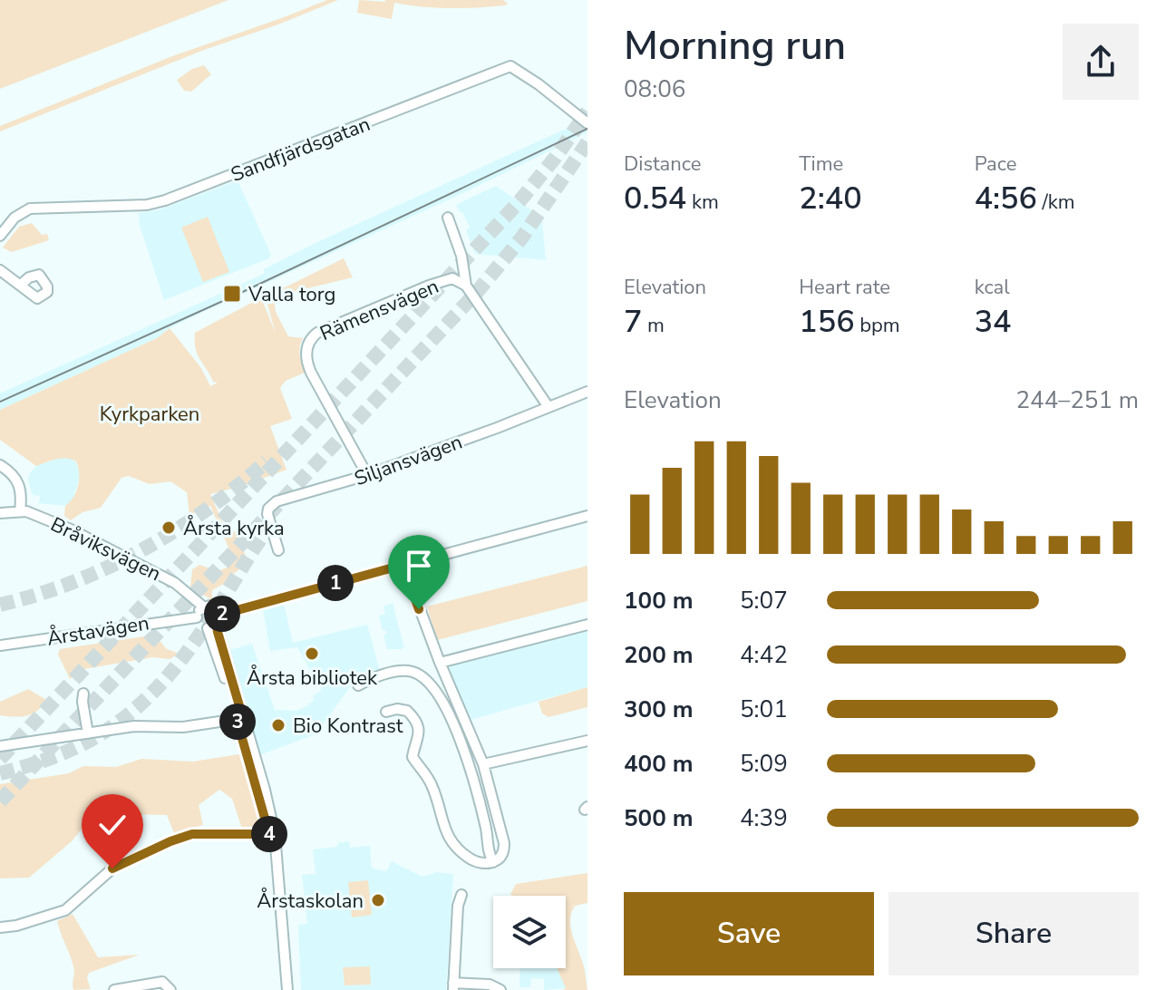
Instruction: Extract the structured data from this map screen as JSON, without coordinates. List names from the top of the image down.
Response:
{
  "streets": {
    "street": [
      "Sandfjärdsgatan",
      "Rämensvägen",
      "Siljansvägen",
      "Bråviksvägen",
      "Årstavägen"
    ]
  },
  "crossings": [
    ["Rämensvägen", "Siljansvägen"],
    ["Bråviksvägen", "Årstavägen"]
  ],
  "parks": ["Kyrkparken"],
  "places": {
    "transit": ["Valla torg"],
    "other": [
      "Årsta kyrka",
      "Årsta bibliotek",
      "Bio Kontrast",
      "Årstaskolan"
    ]
  },
  "page": {
    "heading": ["Morning run", "08:06"],
    "stats": [
      ["Distance", "0.54 km"],
      ["Time", "2:40"],
      ["Pace", "4:56 /km"],
      ["Elevation", "7 m"],
      ["Heart rate", "156 bpm"],
      ["kcal", "34"]
    ],
    "chart": ["Elevation", "244–251 m"],
    "pins": [
      "1",
      "2",
      "3",
      "4"
    ],
    "list": [
      {
        "name": "100 m",
        "note": "5:07"
      },
      {
        "name": "200 m",
        "note": "4:42"
      },
      {
        "name": "300 m",
        "note": "5:01"
      },
      {
        "name": "400 m",
        "note": "5:09"
      },
      {
        "name": "500 m",
        "note": "4:39"
      }
    ],
    "buttons": ["Save", "Share"]
  }
}
